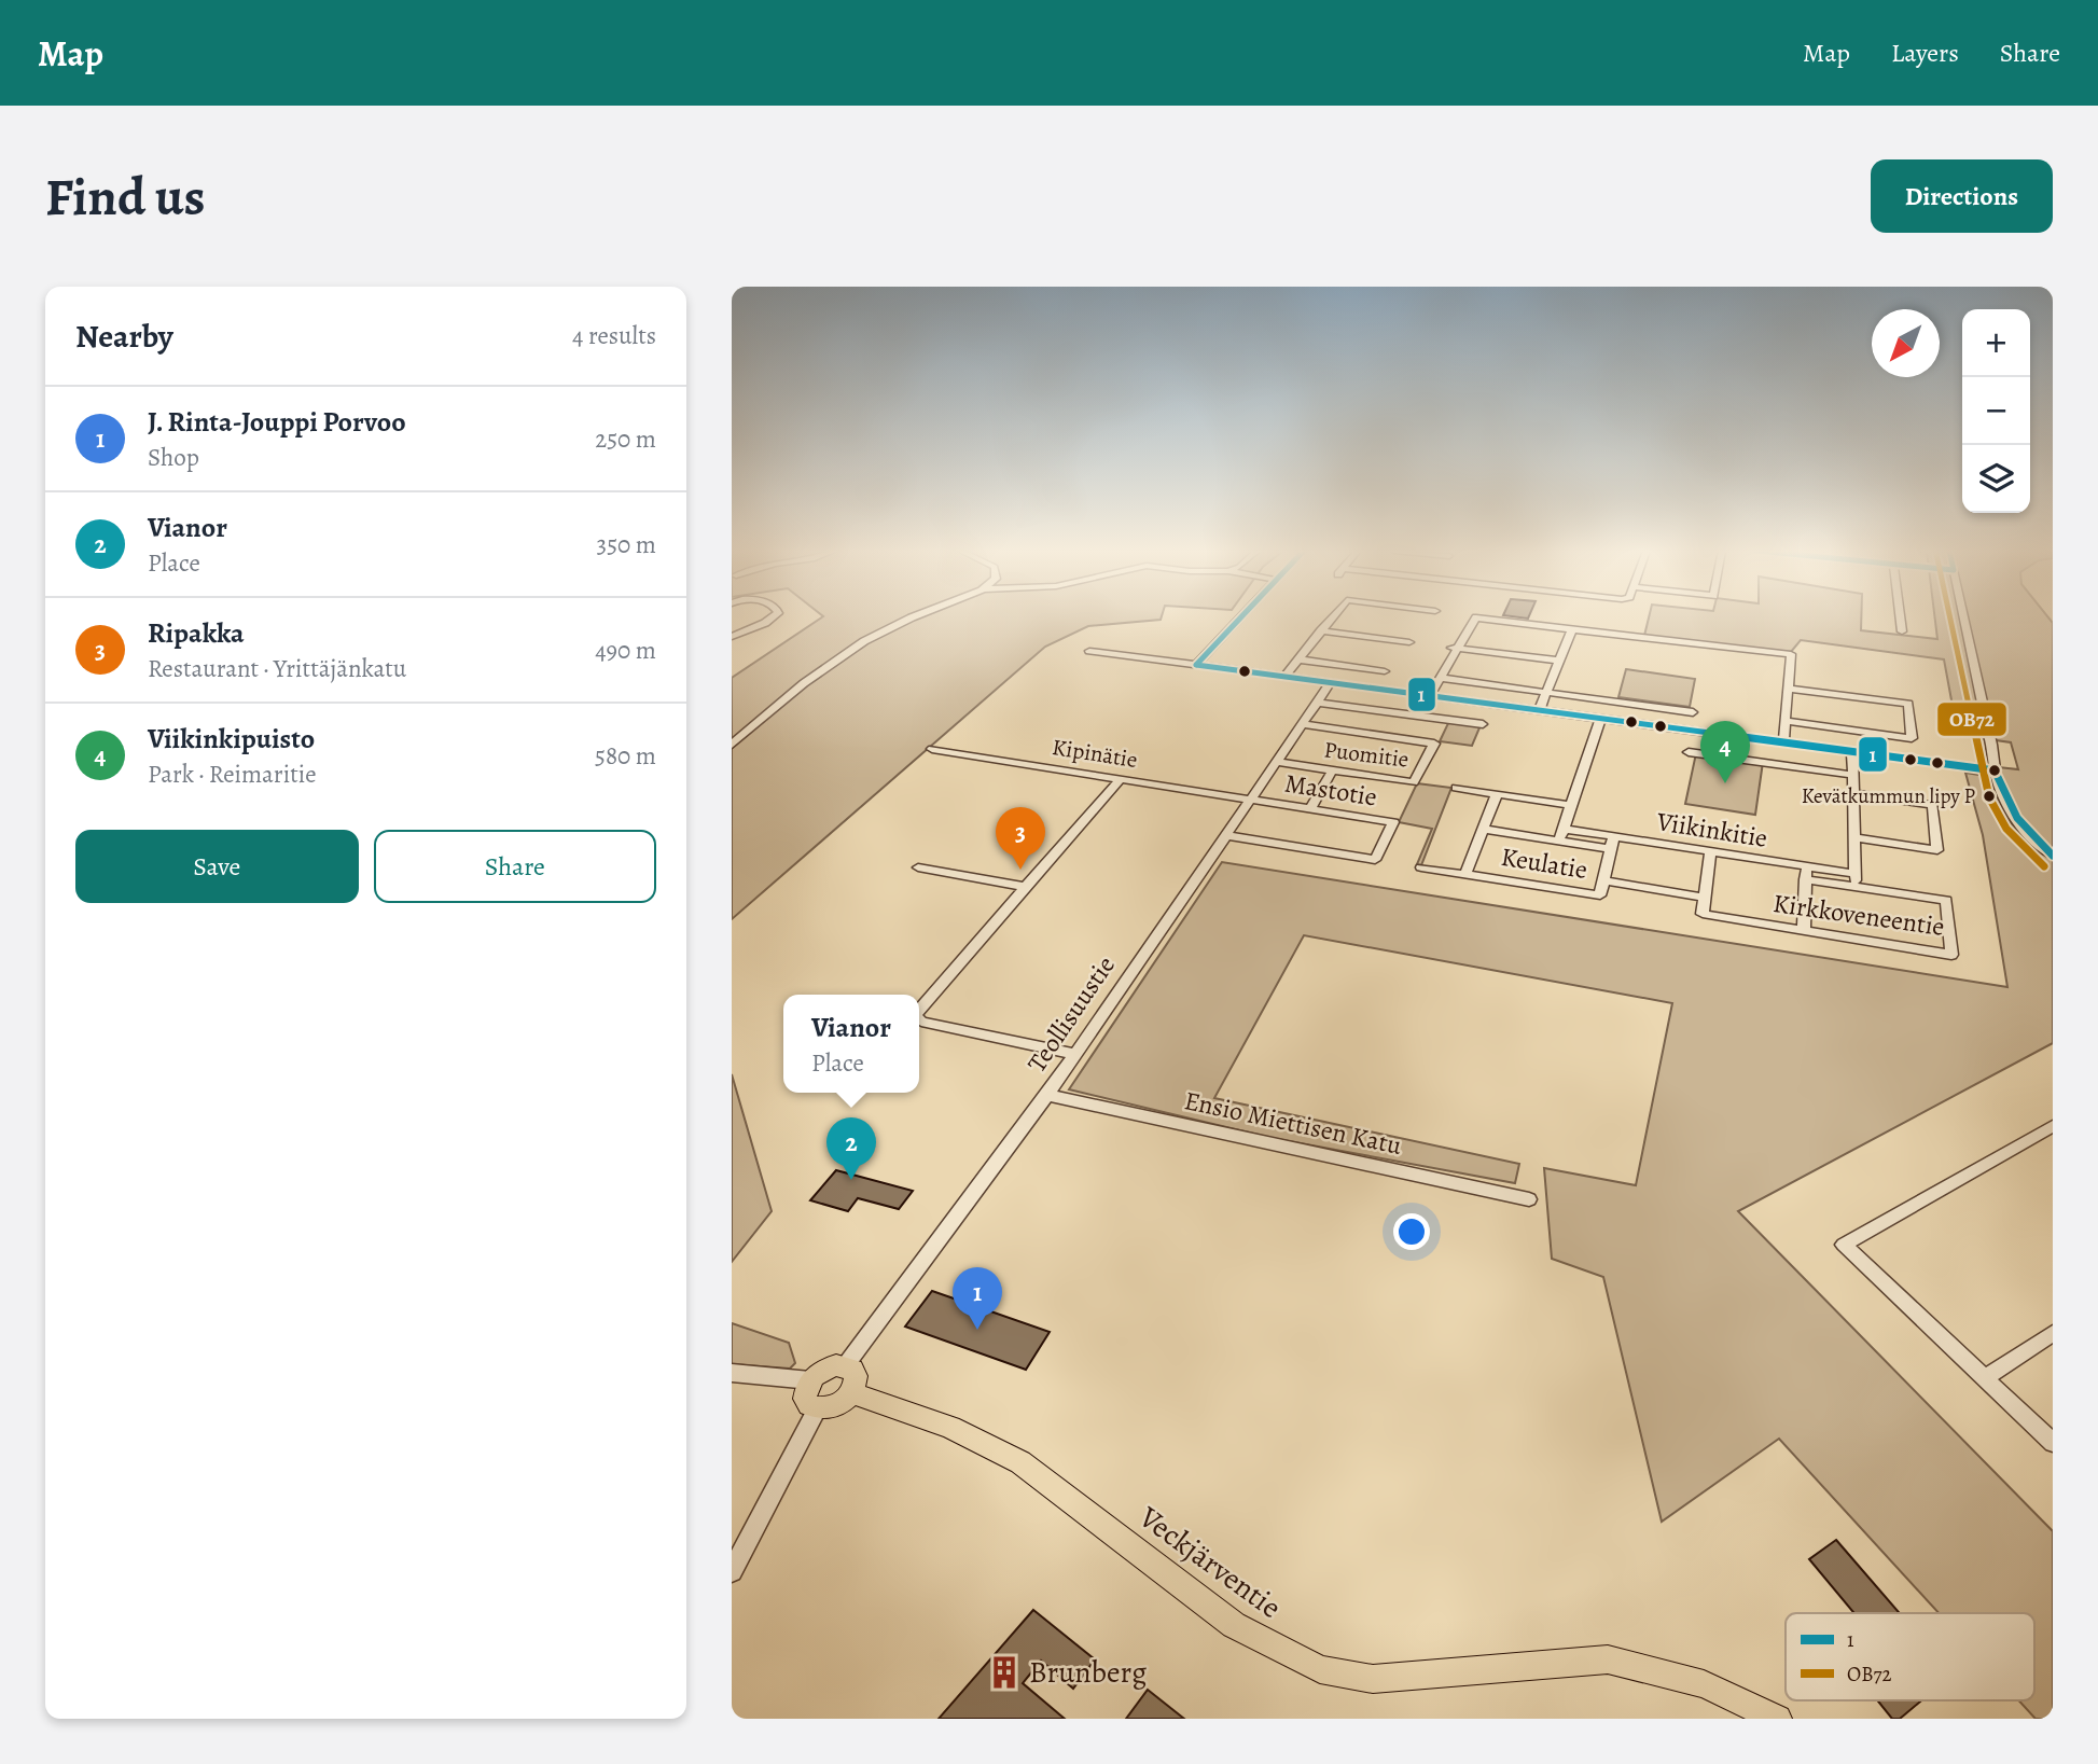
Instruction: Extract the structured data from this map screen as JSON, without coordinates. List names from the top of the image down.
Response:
{
  "streets": {
    "main road": ["Veckjärventie"],
    "street": [
      "Kipinätie",
      "Puomitie",
      "Mastotie",
      "Viikinkitie",
      "Keulatie",
      "Kirkkoveneentie",
      "Teollisuustie",
      "Ensio Miettisen Katu"
    ]
  },
  "crossings": [
    ["Kipinätie", "Mastotie"],
    ["Kipinätie", "Teollisuustie"],
    ["Puomitie", "Teollisuustie"],
    ["Mastotie", "Teollisuustie"],
    ["Viikinkitie", "Keulatie"],
    ["Viikinkitie", "Kirkkoveneentie"],
    ["Teollisuustie", "Ensio Miettisen Katu"],
    ["Teollisuustie", "Veckjärventie"]
  ],
  "places": {
    "other": ["Kevätkummun lipy P"],
    "building": ["Brunberg"]
  },
  "lines": ["transit line 1", "transit line OB72"],
  "legend": ["1", "OB72"],
  "north": "bottom left",
  "page": {
    "header": "Map",
    "nav": ["Map", "Layers", "Share"],
    "buttons": [
      "Directions",
      ["Save", "Share"]
    ],
    "title": "Find us",
    "heading": ["Nearby", "4 results"],
    "map_buttons": ["+", "−"],
    "list": [
      {
        "mark": "1",
        "name": "J. Rinta-Jouppi Porvoo",
        "note": "Shop",
        "value": "250 m"
      },
      {
        "mark": "2",
        "name": "Vianor",
        "note": "Place",
        "value": "350 m"
      },
      {
        "mark": "3",
        "name": "Ripakka",
        "note": "Restaurant · Yrittäjänkatu",
        "value": "490 m"
      },
      {
        "mark": "4",
        "name": "Viikinkipuisto",
        "note": "Park · Reimaritie",
        "value": "580 m"
      }
    ],
    "pins": [
      "4",
      "3",
      "2",
      "1"
    ],
    "popup": ["Vianor", "Place"]
  }
}
